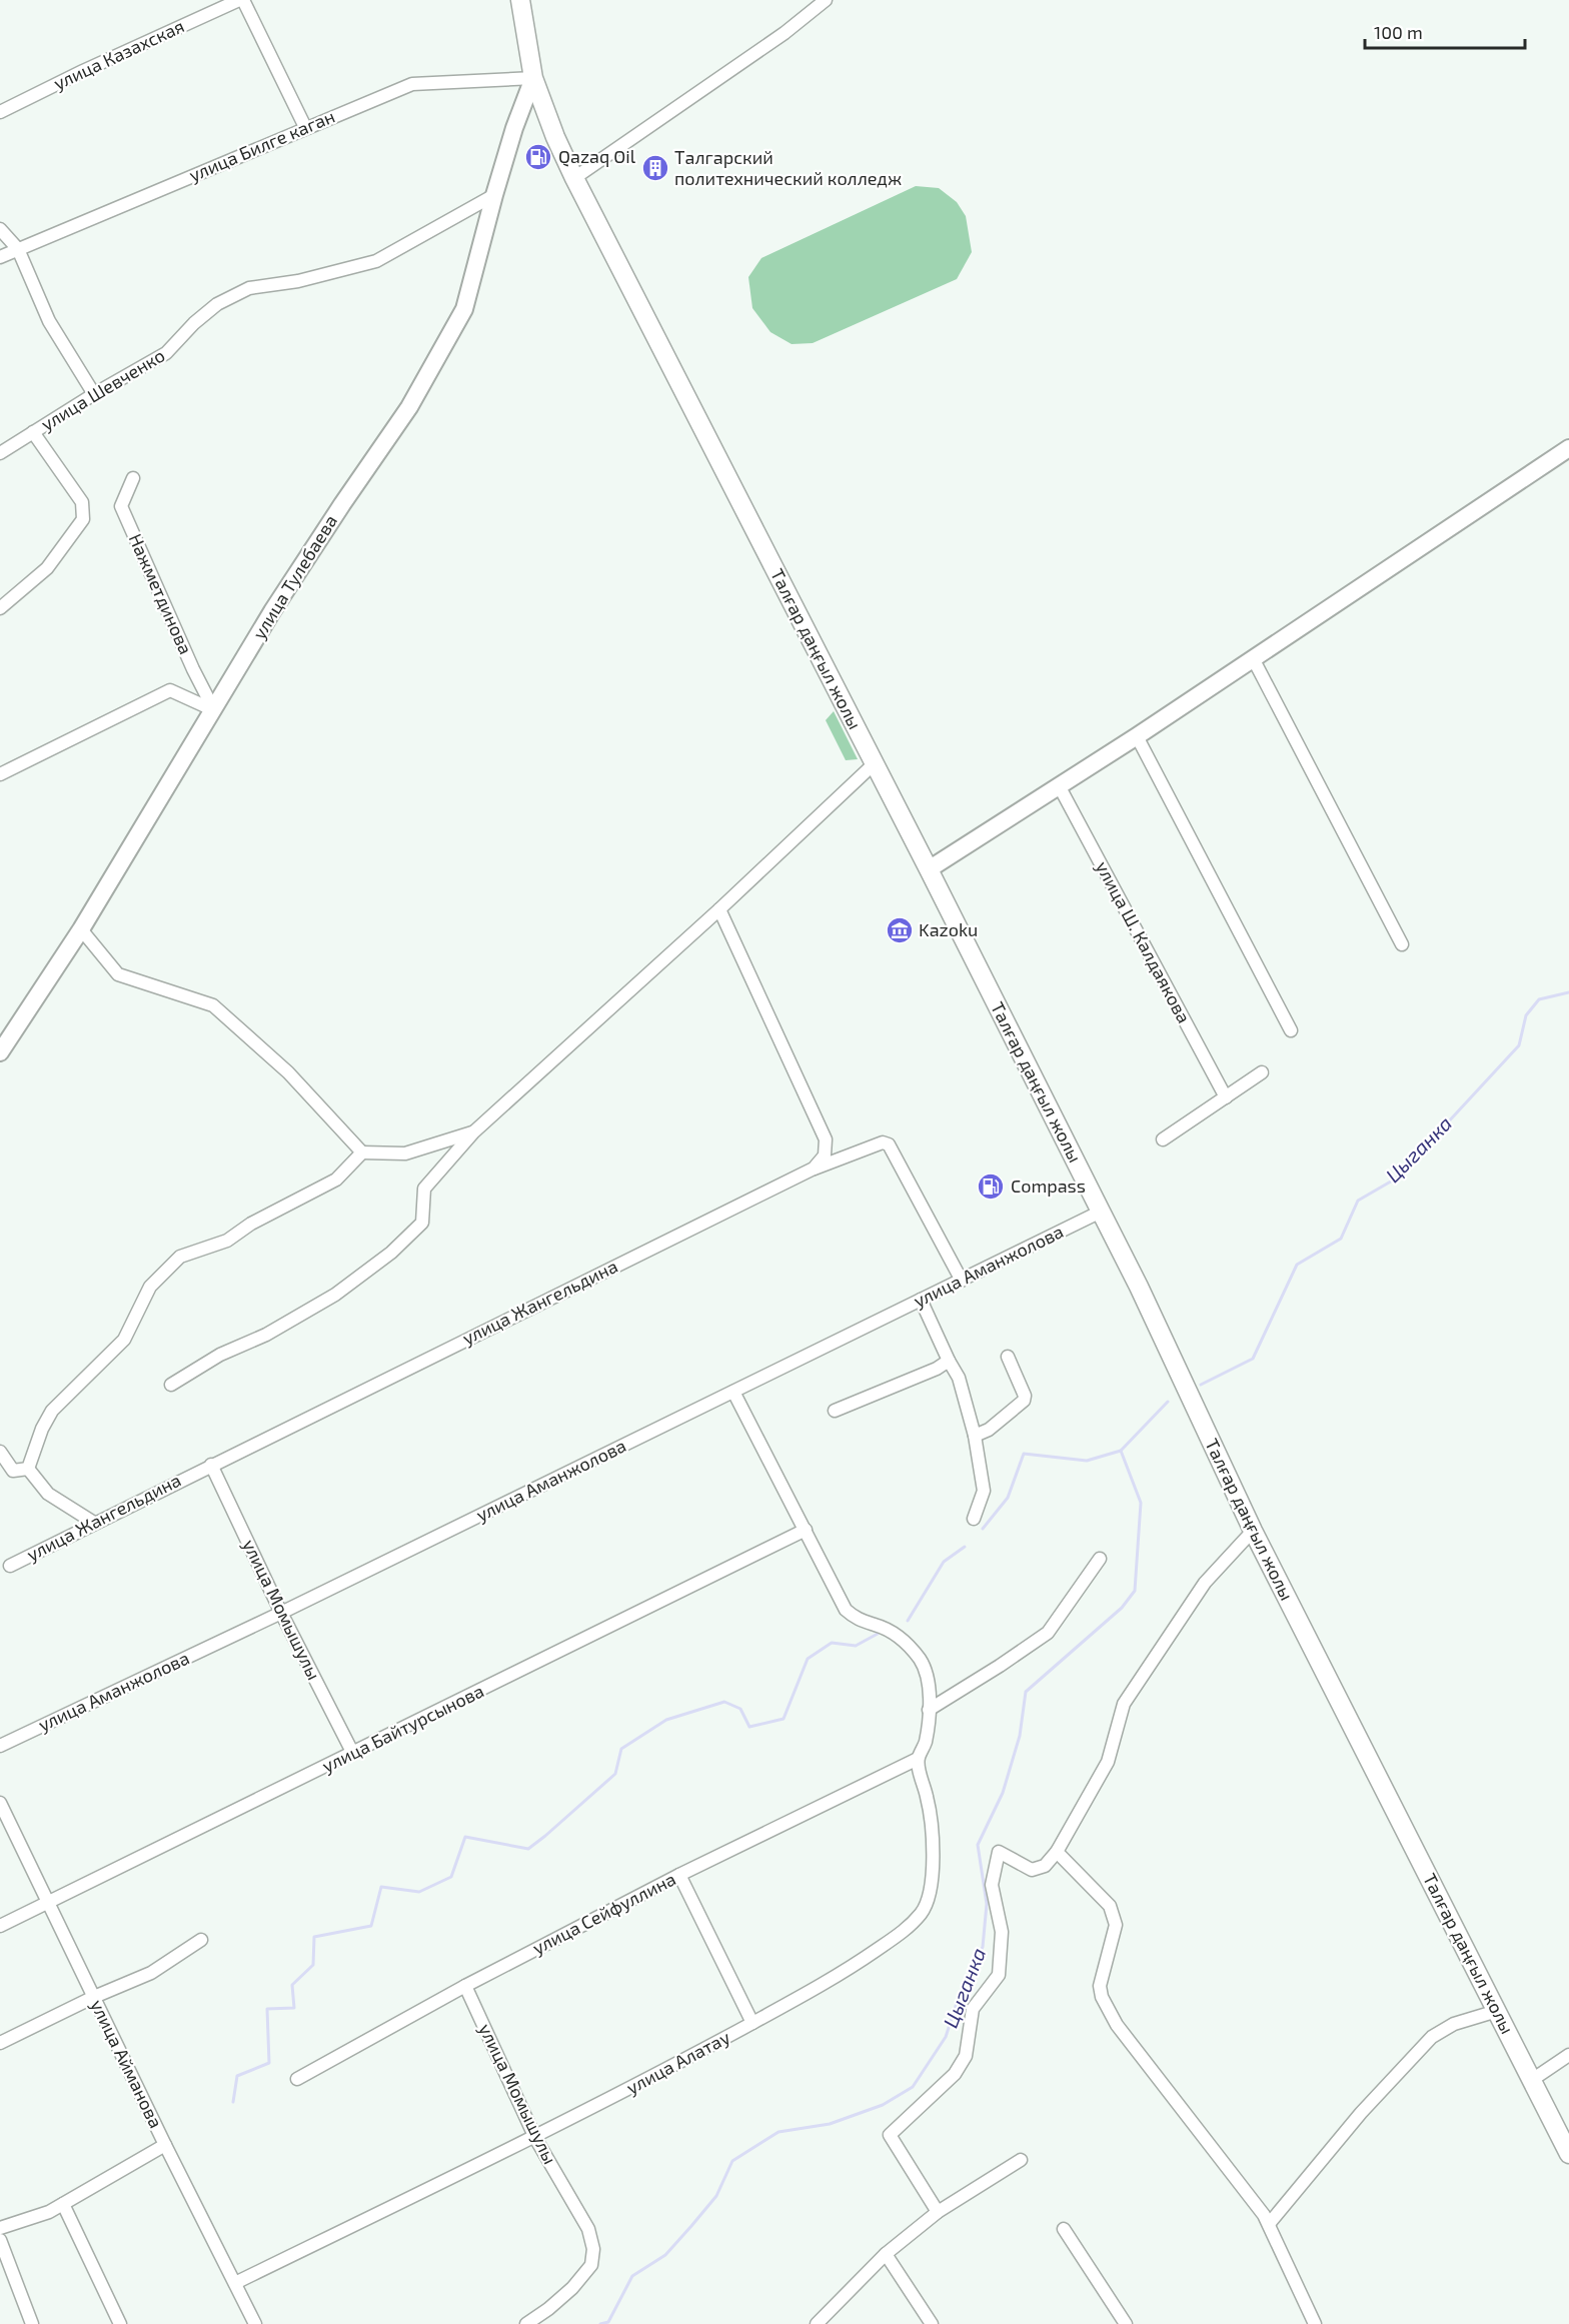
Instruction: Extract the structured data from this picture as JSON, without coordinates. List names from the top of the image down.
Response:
{
  "streets": {
    "main road": ["Талғар даңғыл жолы"],
    "street": [
      "улица Казахская",
      "улица Билге каган",
      "улица Шевченко",
      "улица Тулебаева",
      "Нажметдинова",
      "улица Ш. Калдаякова",
      "улица Аманжолова",
      "улица Жангельдина",
      "улица Момышулы",
      "улица Байтурсынова",
      "улица Сейфуллина",
      "улица Алатау",
      "улица Айманова"
    ]
  },
  "crossings": [
    ["улица Билге каган", "улица Тулебаева"],
    ["улица Билге каган", "Талғар даңғыл жолы"],
    ["улица Шевченко", "улица Тулебаева"],
    ["улица Тулебаева", "Нажметдинова"],
    ["улица Тулебаева", "Талғар даңғыл жолы"],
    ["Талғар даңғыл жолы", "улица Аманжолова"],
    ["улица Аманжолова", "улица Жангельдина"],
    ["улица Аманжолова", "улица Момышулы"],
    ["улица Жангельдина", "улица Момышулы"],
    ["улица Момышулы", "улица Байтурсынова"],
    ["улица Момышулы", "улица Сейфуллина"],
    ["улица Момышулы", "улица Алатау"],
    ["улица Байтурсынова", "улица Айманова"],
    ["улица Сейфуллина", "улица Алатау"],
    ["улица Алатау", "улица Айманова"]
  ],
  "water": ["Цыганка"],
  "places": {
    "fuel station": ["Qazaq Oil", "Compass"],
    "building": ["Талгарский политехнический колледж"],
    "museum": ["Kazoku"]
  },
  "scale_bar": "100 m"
}
